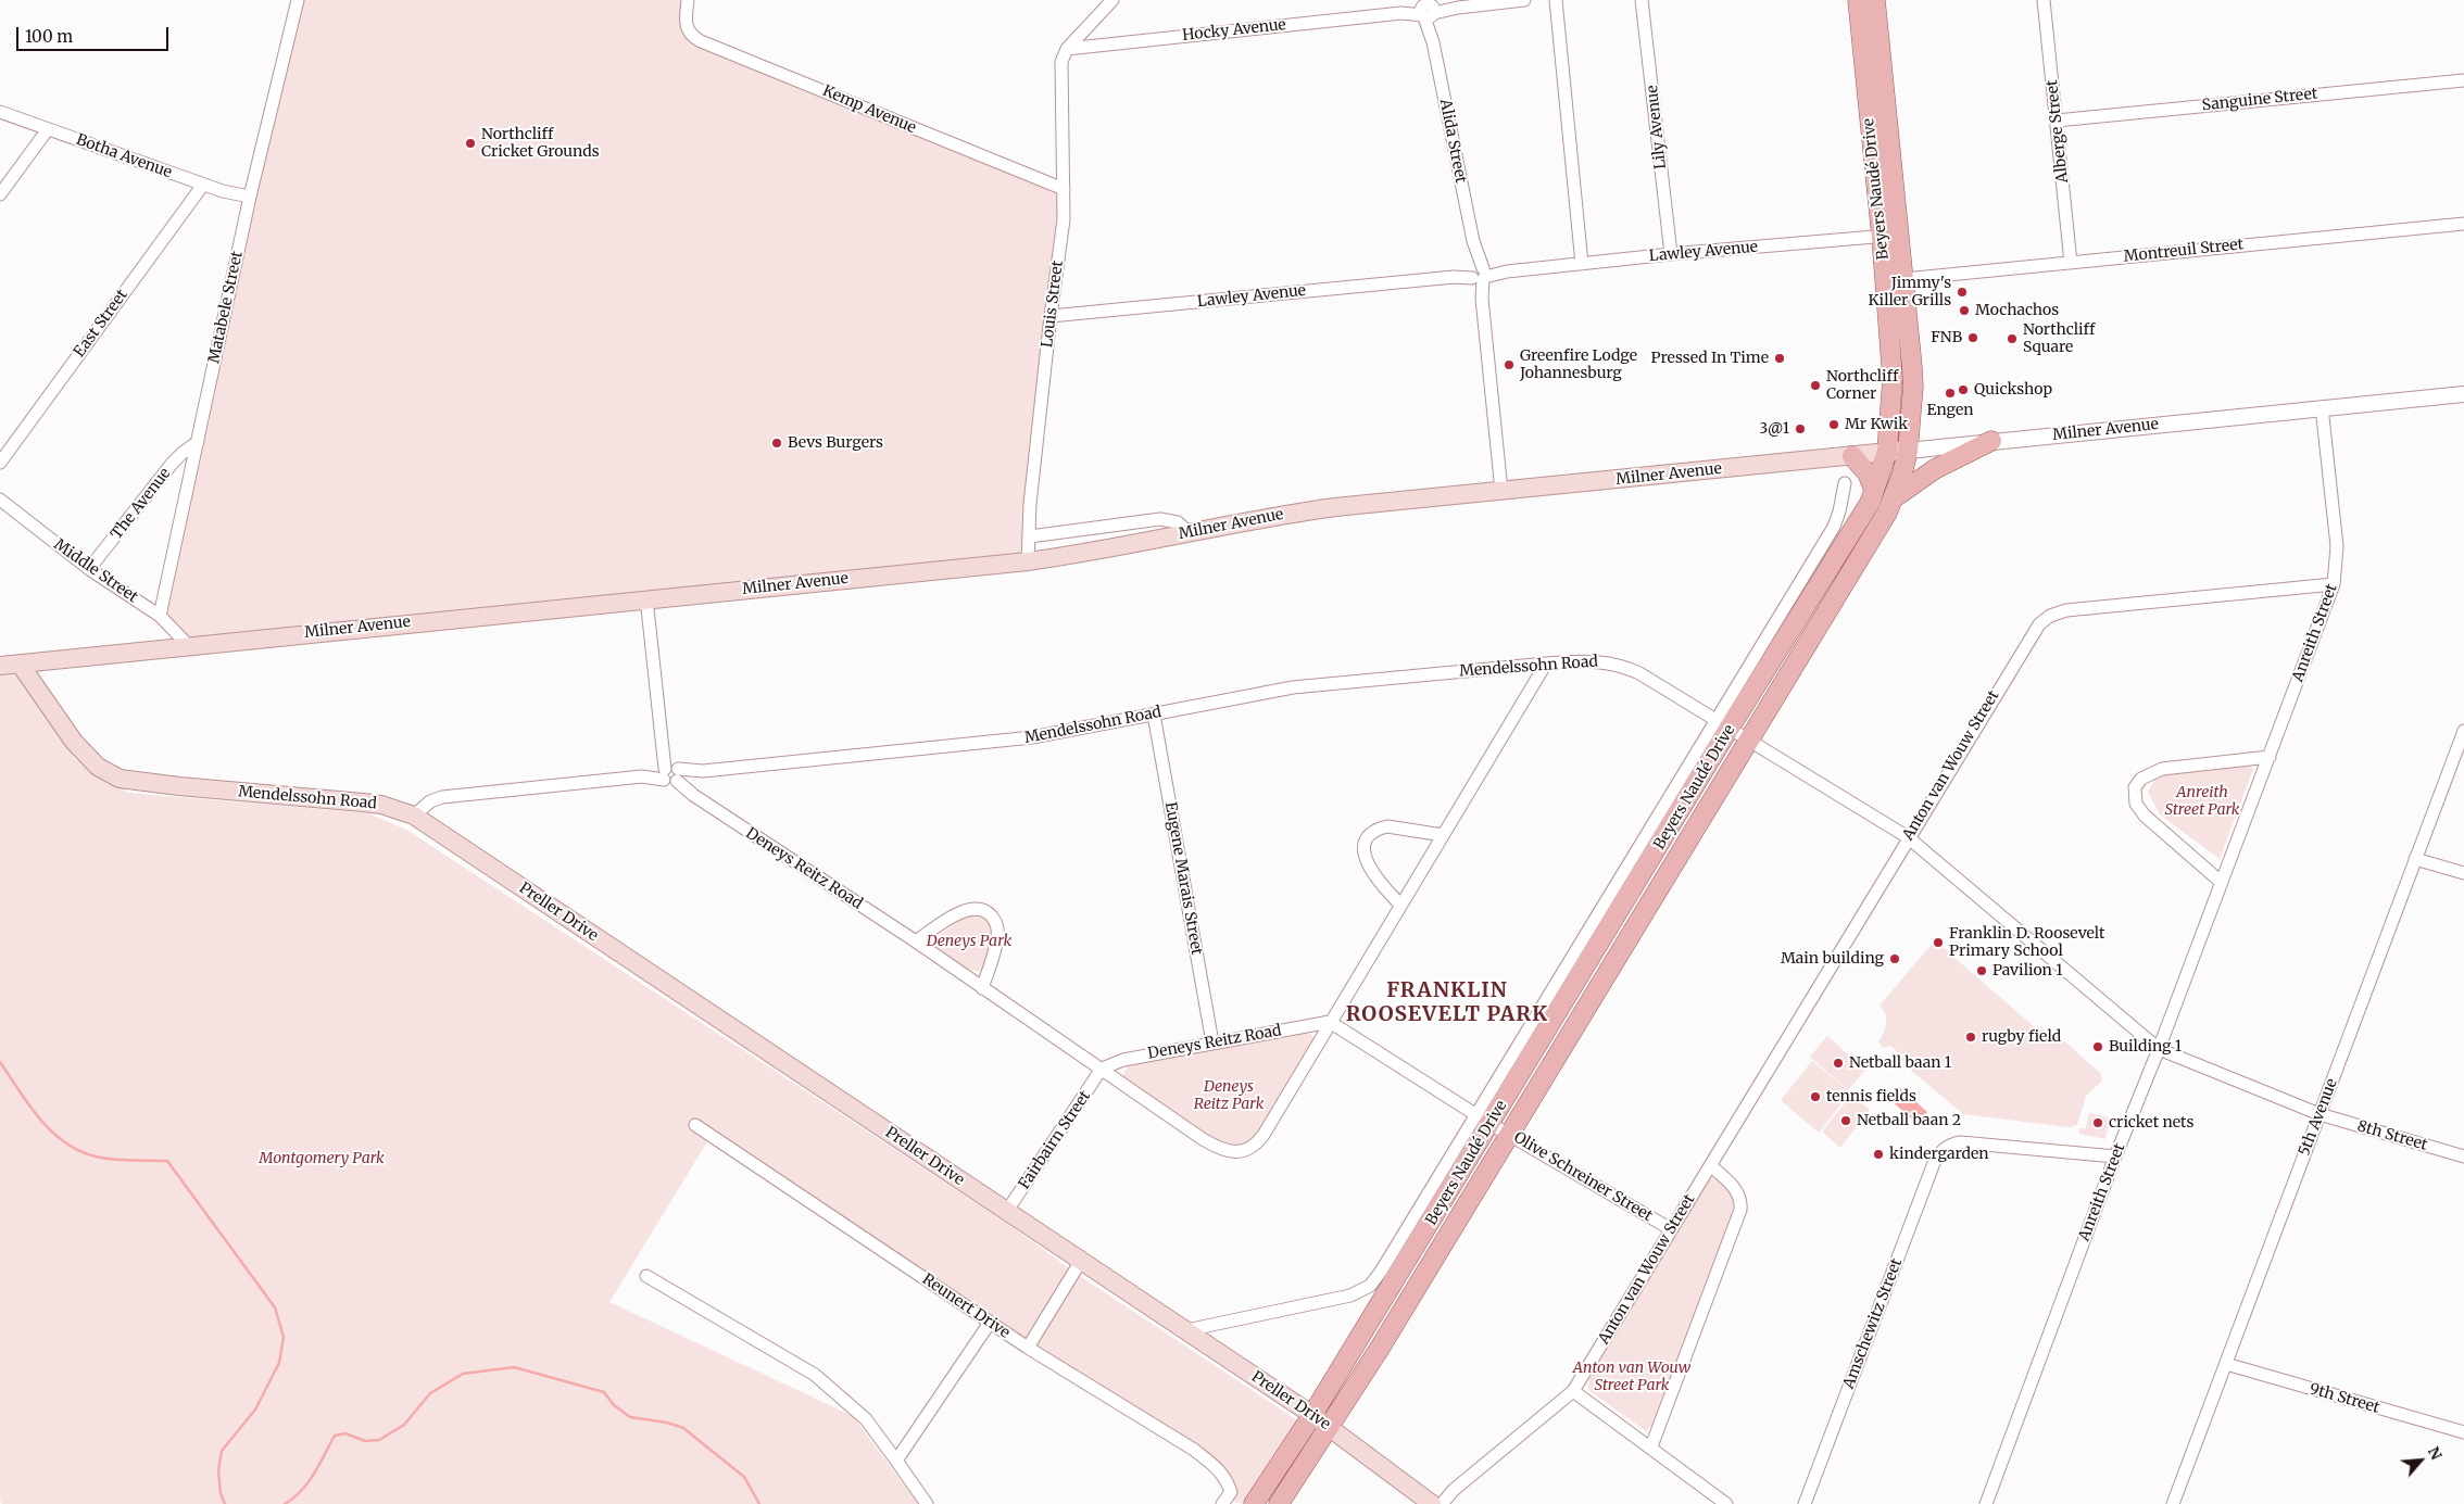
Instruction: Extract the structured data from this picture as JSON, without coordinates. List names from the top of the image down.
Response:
{
  "streets": {
    "main road": [
      "Beyers Naudé Drive",
      "Milner Avenue",
      "Mendelssohn Road",
      "Preller Drive"
    ],
    "street": [
      "Hocky Avenue",
      "Sanguine Street",
      "Kemp Avenue",
      "Lily Avenue",
      "Alberge Street",
      "Alida Street",
      "Botha Avenue",
      "Montreuil Street",
      "Lawley Avenue",
      "Louis Street",
      "Matabele Street",
      "East Street",
      "The Avenue",
      "Middle Street",
      "Anreith Street",
      "Anton van Wouw Street",
      "Deneys Reitz Road",
      "Eugene Marais Street",
      "5th Avenue",
      "8th Street",
      "Fairbairn Street",
      "Olive Schreiner Street",
      "Reunert Drive",
      "Amschewitz Street",
      "9th Street"
    ]
  },
  "crossings": [
    ["Hocky Avenue", "Alida Street"],
    ["Hocky Avenue", "Louis Street"],
    ["Sanguine Street", "Alberge Street"],
    ["Kemp Avenue", "Louis Street"],
    ["Lily Avenue", "Lawley Avenue"],
    ["Alberge Street", "Montreuil Street"],
    ["Alida Street", "Lawley Avenue"],
    ["Alida Street", "Milner Avenue"],
    ["Botha Avenue", "Matabele Street"],
    ["Botha Avenue", "East Street"],
    ["Beyers Naudé Drive", "Montreuil Street"],
    ["Beyers Naudé Drive", "Lawley Avenue"],
    ["Beyers Naudé Drive", "Milner Avenue"],
    ["Beyers Naudé Drive", "Mendelssohn Road"],
    ["Beyers Naudé Drive", "Preller Drive"],
    ["Beyers Naudé Drive", "Olive Schreiner Street"],
    ["Lawley Avenue", "Louis Street"],
    ["Louis Street", "Milner Avenue"],
    ["Matabele Street", "The Avenue"],
    ["Matabele Street", "Middle Street"],
    ["Milner Avenue", "Middle Street"],
    ["Milner Avenue", "Anreith Street"],
    ["Milner Avenue", "Mendelssohn Road"],
    ["The Avenue", "Middle Street"],
    ["Anreith Street", "Mendelssohn Road"],
    ["Anreith Street", "Anton van Wouw Street"],
    ["Anreith Street", "Amschewitz Street"],
    ["Mendelssohn Road", "Anton van Wouw Street"],
    ["Mendelssohn Road", "Deneys Reitz Road"],
    ["Mendelssohn Road", "Eugene Marais Street"],
    ["Mendelssohn Road", "Preller Drive"],
    ["Mendelssohn Road", "5th Avenue"],
    ["Mendelssohn Road", "8th Street"],
    ["Anton van Wouw Street", "Olive Schreiner Street"],
    ["Deneys Reitz Road", "Eugene Marais Street"],
    ["Deneys Reitz Road", "Fairbairn Street"],
    ["Deneys Reitz Road", "Olive Schreiner Street"],
    ["Preller Drive", "Fairbairn Street"],
    ["5th Avenue", "8th Street"],
    ["5th Avenue", "9th Street"]
  ],
  "districts": ["FRANKLIN ROOSEVELT PARK"],
  "parks": [
    "Anreith Street Park",
    "Deneys Park",
    "Deneys Reitz Park",
    "Montgomery Park",
    "Anton van Wouw Street Park"
  ],
  "places": [
    "Northcliff Cricket Grounds",
    "Jimmy's Killer Grills",
    "Mochachos",
    "FNB",
    "Northcliff Square",
    "Pressed In Time",
    "Greenfire Lodge Johannesburg",
    "Northcliff Corner",
    "Quickshop",
    "Engen",
    "Mr Kwik",
    "3@1",
    "Bevs Burgers",
    "Franklin D. Roosevelt Primary School",
    "Main building",
    "Pavilion 1",
    "rugby field",
    "Building 1",
    "Netball baan 1",
    "tennis fields",
    "Netball baan 2",
    "cricket nets",
    "kindergarden"
  ],
  "scale_bar": "100 m",
  "north": "top right"
}
